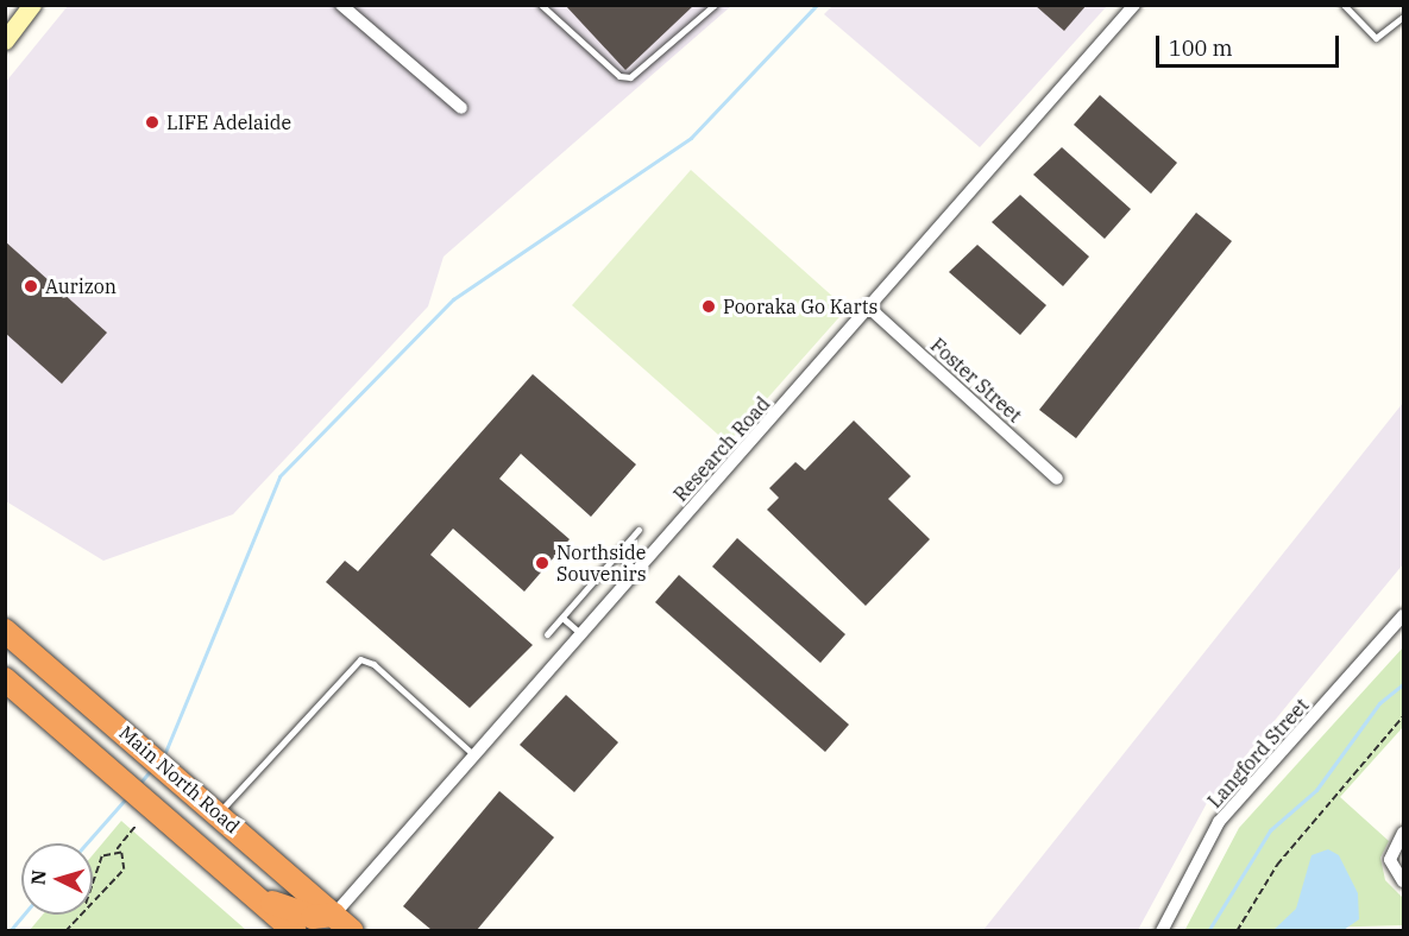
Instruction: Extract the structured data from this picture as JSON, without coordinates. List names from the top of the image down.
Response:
{
  "streets": {
    "highway": ["Main North Road"],
    "street": ["Foster Street", "Research Road", "Langford Street"]
  },
  "crossings": [
    ["Foster Street", "Research Road"],
    ["Research Road", "Main North Road"]
  ],
  "places": [
    "LIFE Adelaide",
    "Aurizon",
    "Pooraka Go Karts",
    "Northside Souvenirs"
  ],
  "scale_bar": "100 m",
  "north": "left"
}
